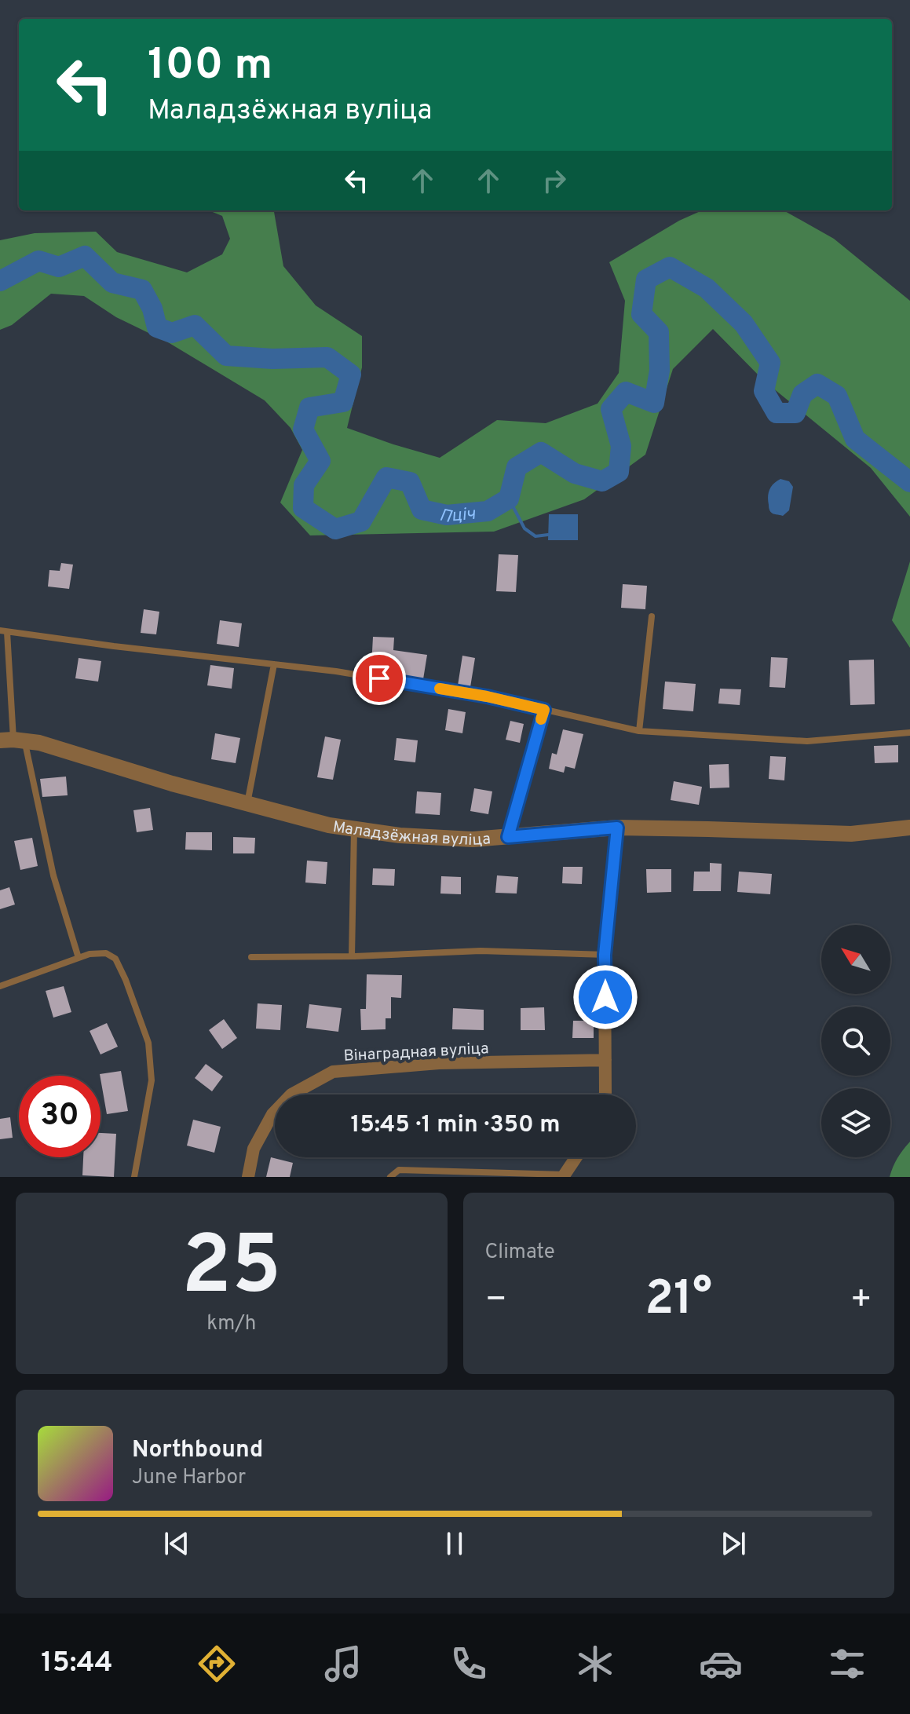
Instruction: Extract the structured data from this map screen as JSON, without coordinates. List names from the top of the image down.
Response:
{
  "streets": {
    "street": ["Маладзёжная вуліца", "Вінаградная вуліца"]
  },
  "water": ["Пціч"],
  "north": "top left",
  "page": {
    "turn": ["100 m", "Маладзёжная вуліца"],
    "limit": "30",
    "trip": "15:45 · 1 min · 350 m",
    "tile": [
      ["25", "km/h"],
      "Climate"
    ],
    "heat": ["−", "21°", "+"],
    "song": ["Northbound", "June Harbor"],
    "tabs": "15:44"
  }
}
